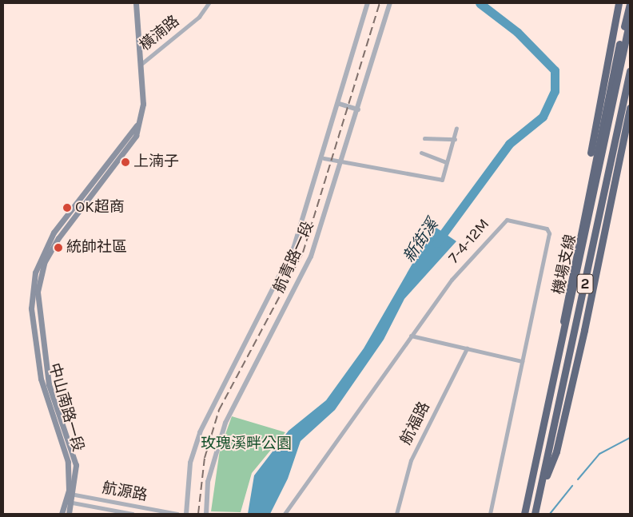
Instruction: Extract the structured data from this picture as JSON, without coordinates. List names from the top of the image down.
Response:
{
  "streets": {
    "highway": ["機場支線", "2"],
    "main road": ["中山南路一段"],
    "street": [
      "橫湳路",
      "7-4-12M",
      "航青路一段",
      "航福路",
      "航源路"
    ]
  },
  "crossings": [
    ["橫湳路", "中山南路一段"],
    ["中山南路一段", "航源路"]
  ],
  "water": ["新街溪"],
  "parks": ["玫瑰溪畔公園"],
  "places": ["上湳子", "OK超商", "統帥社區"]
}
